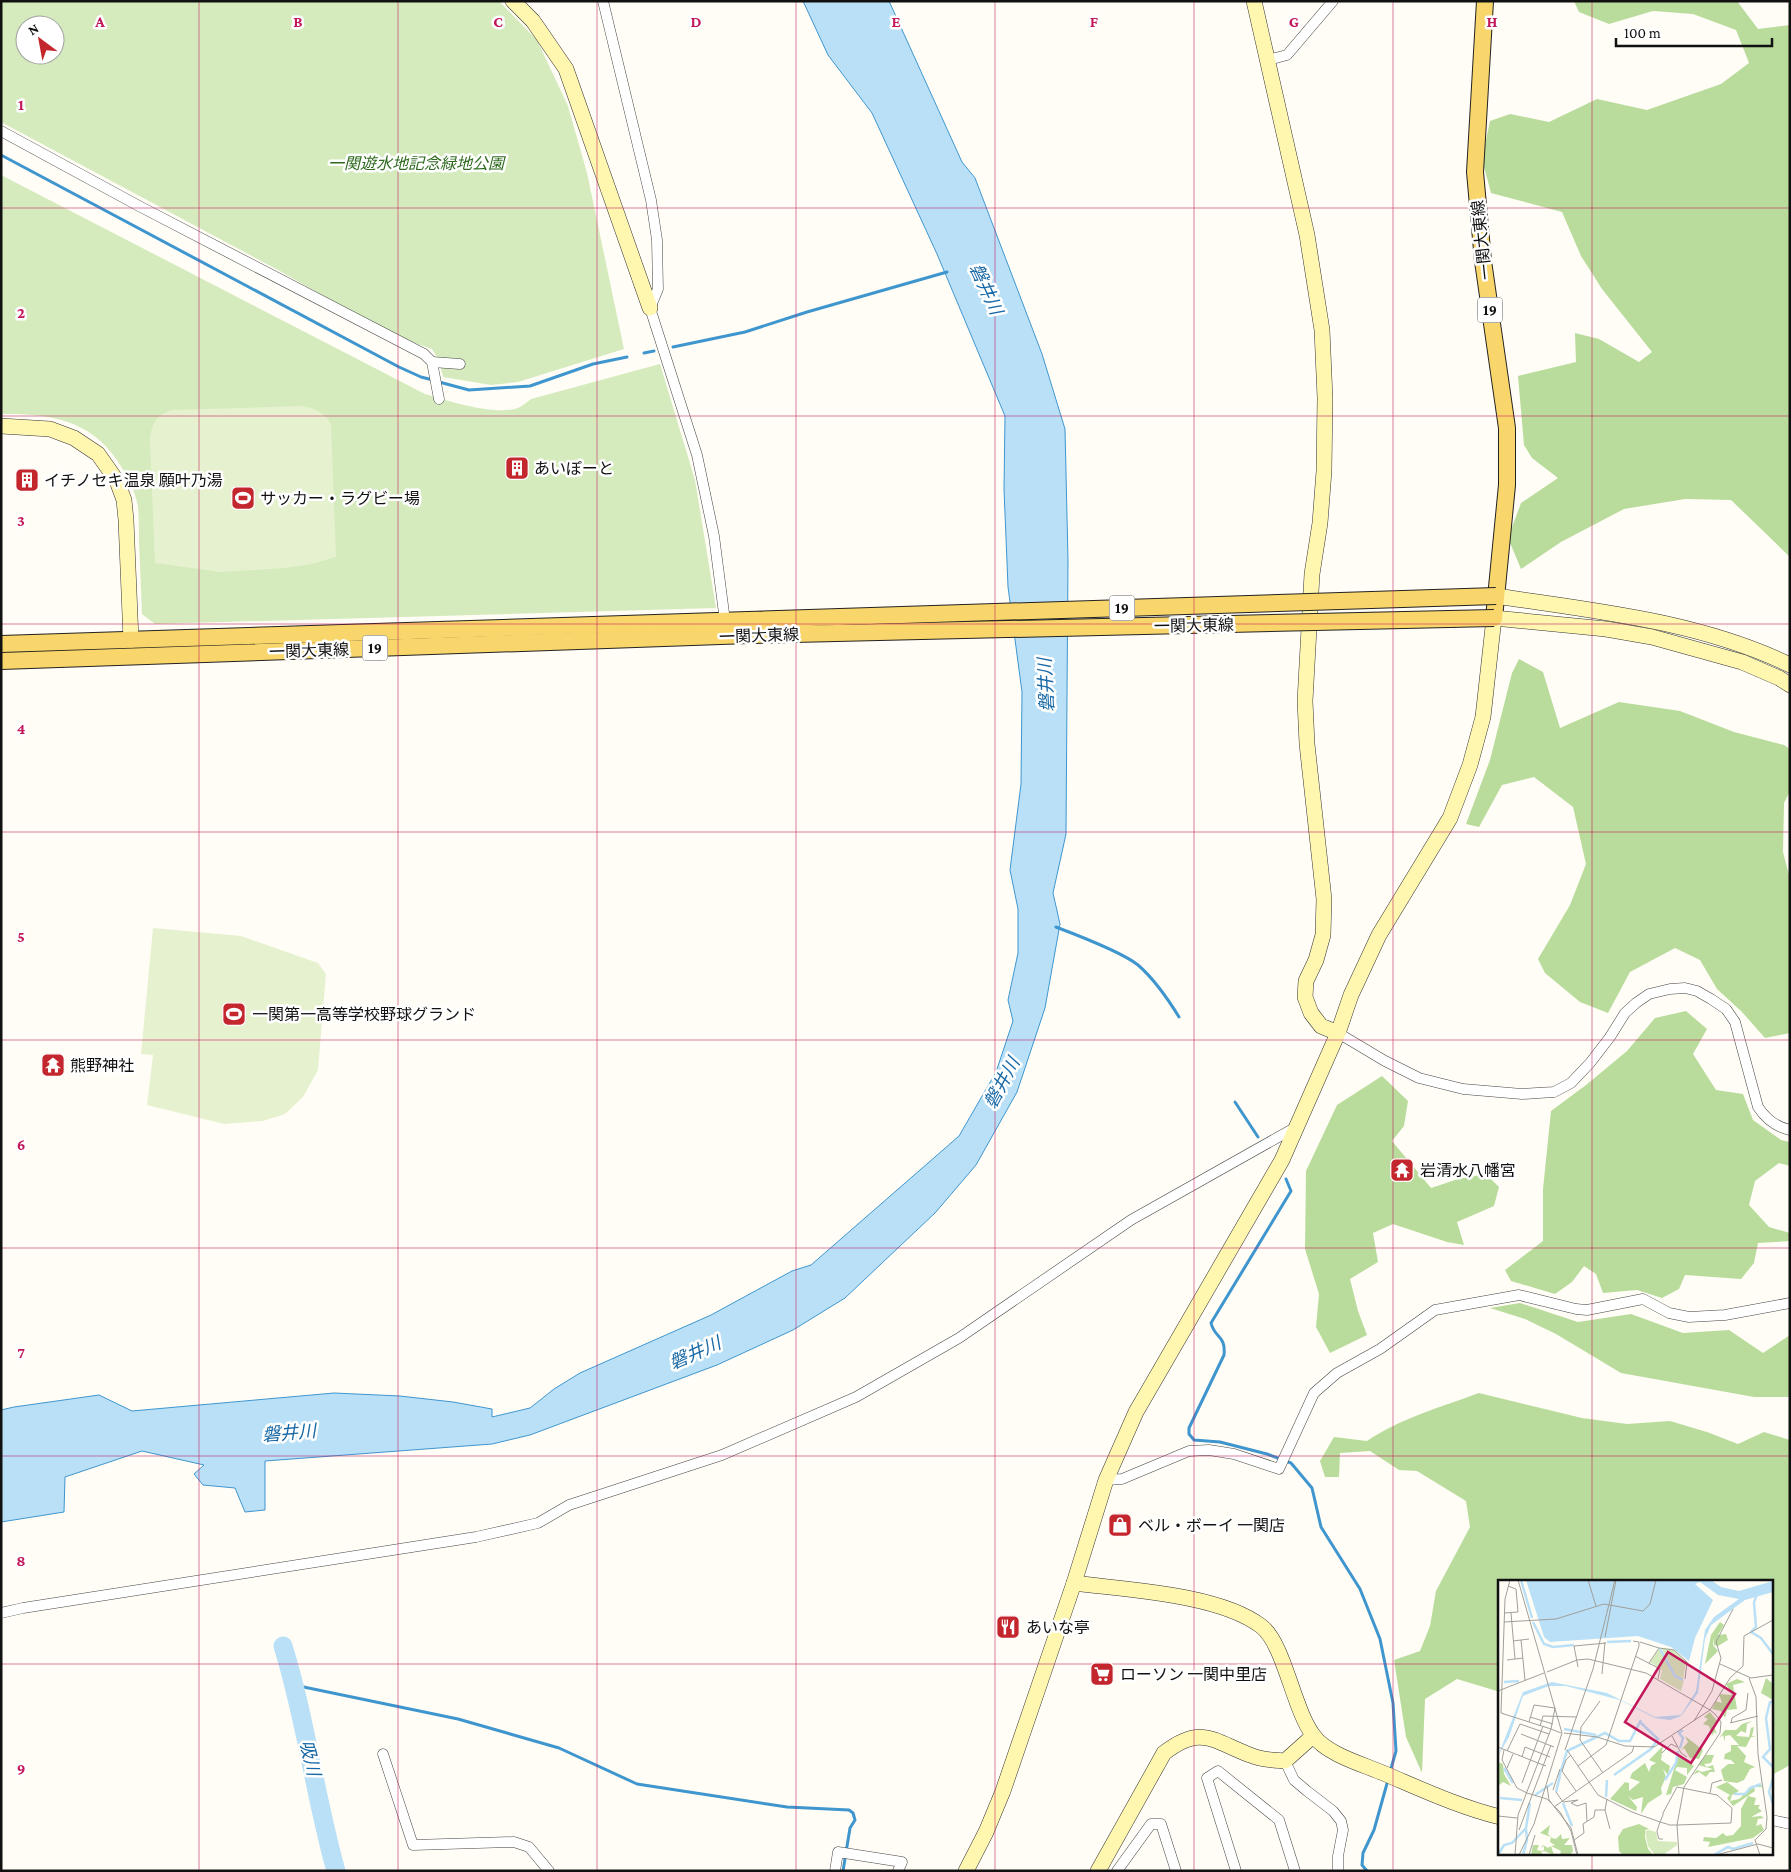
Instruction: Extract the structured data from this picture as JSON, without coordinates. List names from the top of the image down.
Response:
{
  "streets": {
    "main road": ["一関大東線", "19"]
  },
  "water": ["磐井川", "吸川"],
  "parks": ["一関遊水地記念緑地公園"],
  "places": {
    "building": ["あいぽーと", "イチノセキ温泉 願叶乃湯"],
    "sports": ["サッカー・ラグビー場", "一関第一高等学校野球グランド"],
    "temple": ["熊野神社", "岩清水八幡宮"],
    "shop": ["ベル・ボーイ 一関店"],
    "restaurant": ["あいな亭"],
    "supermarket": ["ローソン 一関中里店"]
  },
  "scale_bar": "100 m",
  "north": "top left",
  "grid": {
    "columns": [
      "A",
      "B",
      "C",
      "D",
      "E",
      "F",
      "G",
      "H"
    ],
    "rows": [
      "1",
      "2",
      "3",
      "4",
      "5",
      "6",
      "7",
      "8",
      "9"
    ]
  }
}
